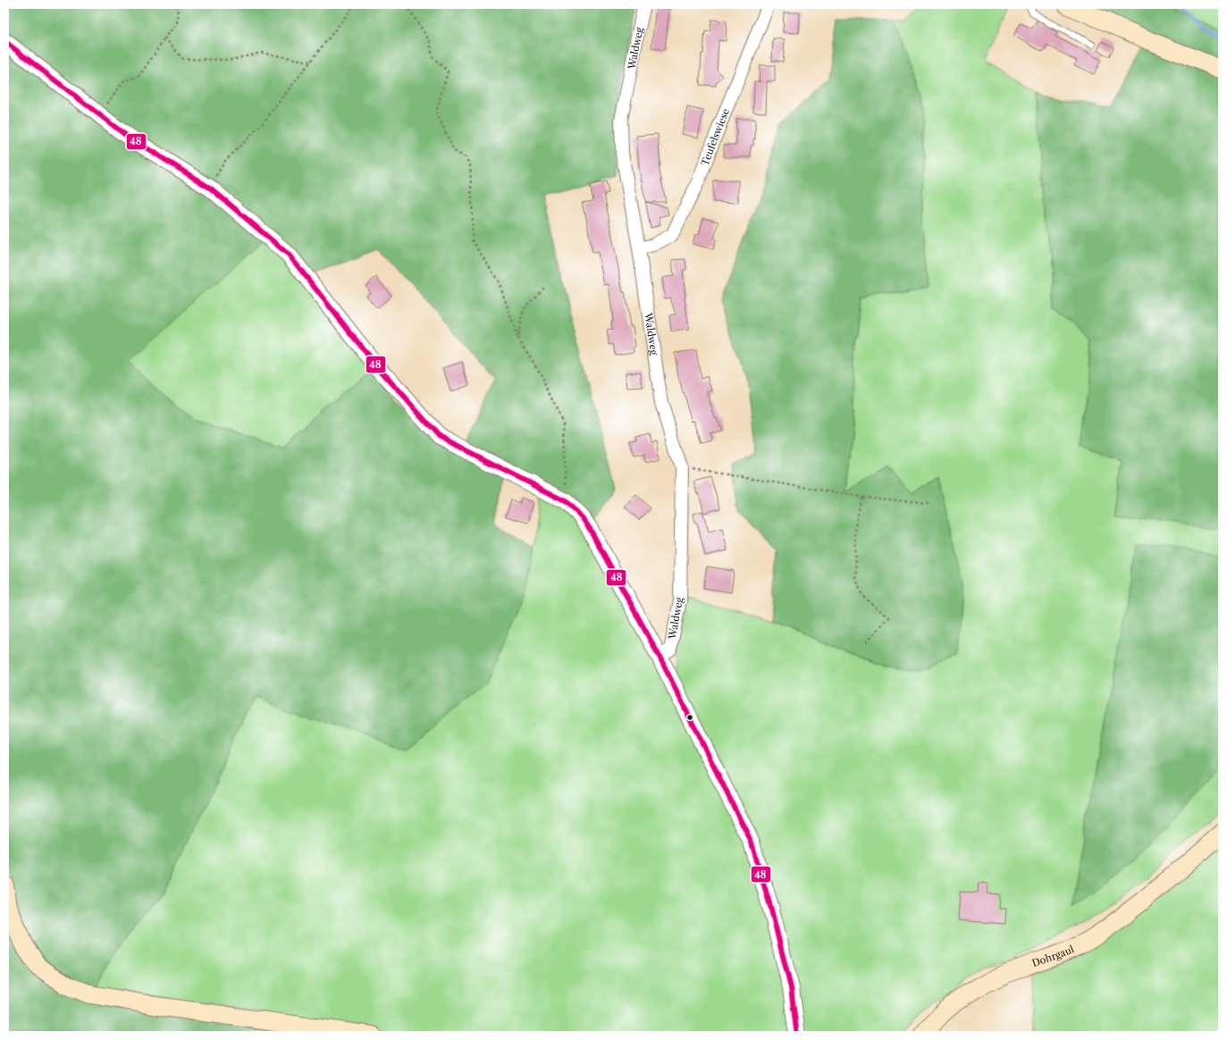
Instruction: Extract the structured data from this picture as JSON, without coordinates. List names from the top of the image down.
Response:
{
  "streets": {
    "main road": ["Dohrgaul"],
    "street": ["Waldweg", "Teufelswiese"]
  },
  "crossings": [
    ["Waldweg", "Teufelswiese"]
  ],
  "lines": ["transit line 48"]
}
